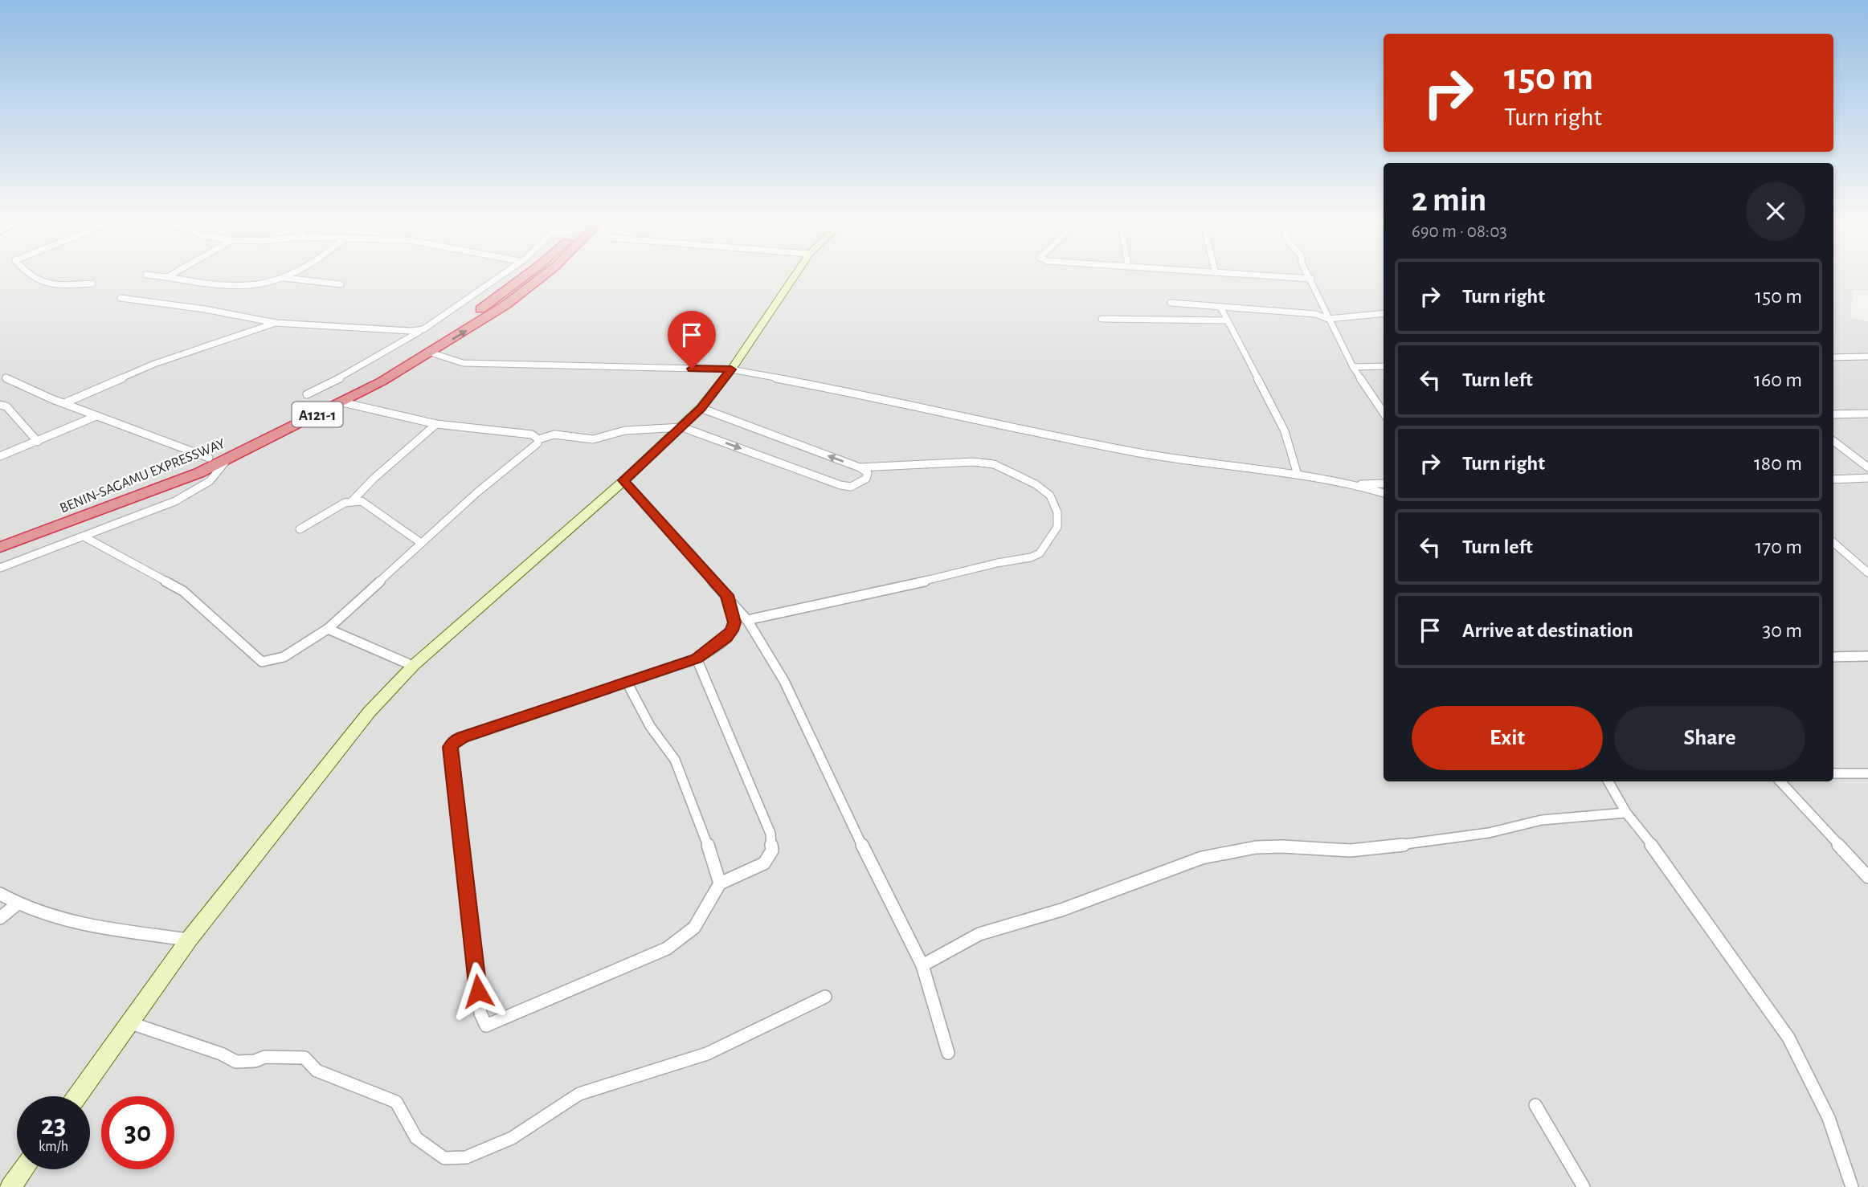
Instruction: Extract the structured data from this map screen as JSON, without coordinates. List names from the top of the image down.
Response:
{
  "streets": {
    "highway": ["A121-1", "BENIN-SAGAMU EXPRESSWAY"]
  },
  "page": {
    "turn": ["150 m", "Turn right"],
    "heading": ["2 min", "690 m · 08:03"],
    "list": [
      {
        "name": "Turn right",
        "value": "150 m"
      },
      {
        "name": "Turn left",
        "value": "160 m"
      },
      {
        "name": "Turn right",
        "value": "180 m"
      },
      {
        "name": "Turn left",
        "value": "170 m"
      },
      {
        "name": "Arrive at destination",
        "value": "30 m"
      }
    ],
    "buttons": ["Exit", "Share"],
    "speed": "23 km/h",
    "limit": "30"
  }
}
